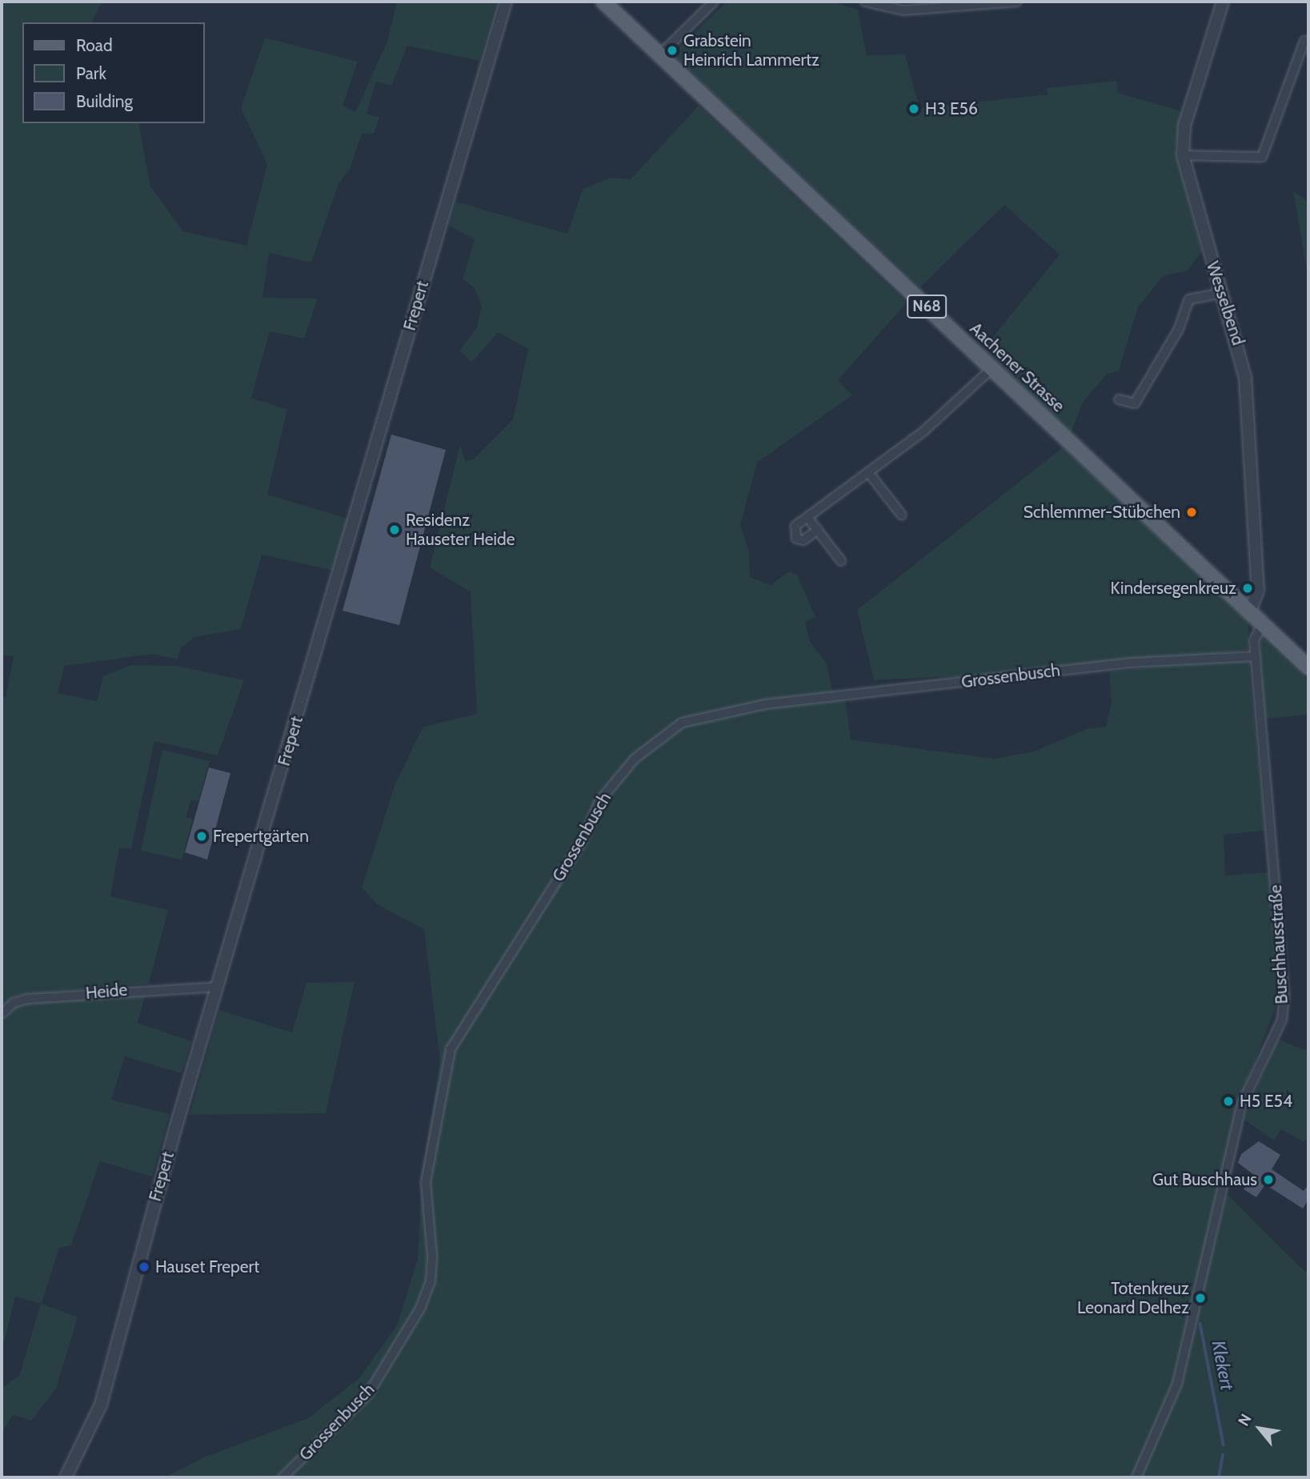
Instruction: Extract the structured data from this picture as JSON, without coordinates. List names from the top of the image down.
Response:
{
  "streets": {
    "main road": ["N68", "Aachener Strasse"],
    "street": [
      "Wesselbend",
      "Frepert",
      "Grossenbusch",
      "Buschhausstraße",
      "Heide"
    ]
  },
  "crossings": [
    ["Wesselbend", "Aachener Strasse"],
    ["Frepert", "Heide"],
    ["Aachener Strasse", "Buschhausstraße"],
    ["Grossenbusch", "Buschhausstraße"]
  ],
  "water": ["Klekert"],
  "places": [
    "Grabstein Heinrich Lammertz",
    "H3 E56",
    "Schlemmer-Stübchen",
    "Residenz Hauseter Heide",
    "Kindersegenkreuz",
    "Frepertgärten",
    "H5 E54",
    "Gut Buschhaus",
    "Hauset Frepert",
    "Totenkreuz Leonard Delhez"
  ],
  "legend": ["Road", "Park", "Building"],
  "north": "top left"
}
